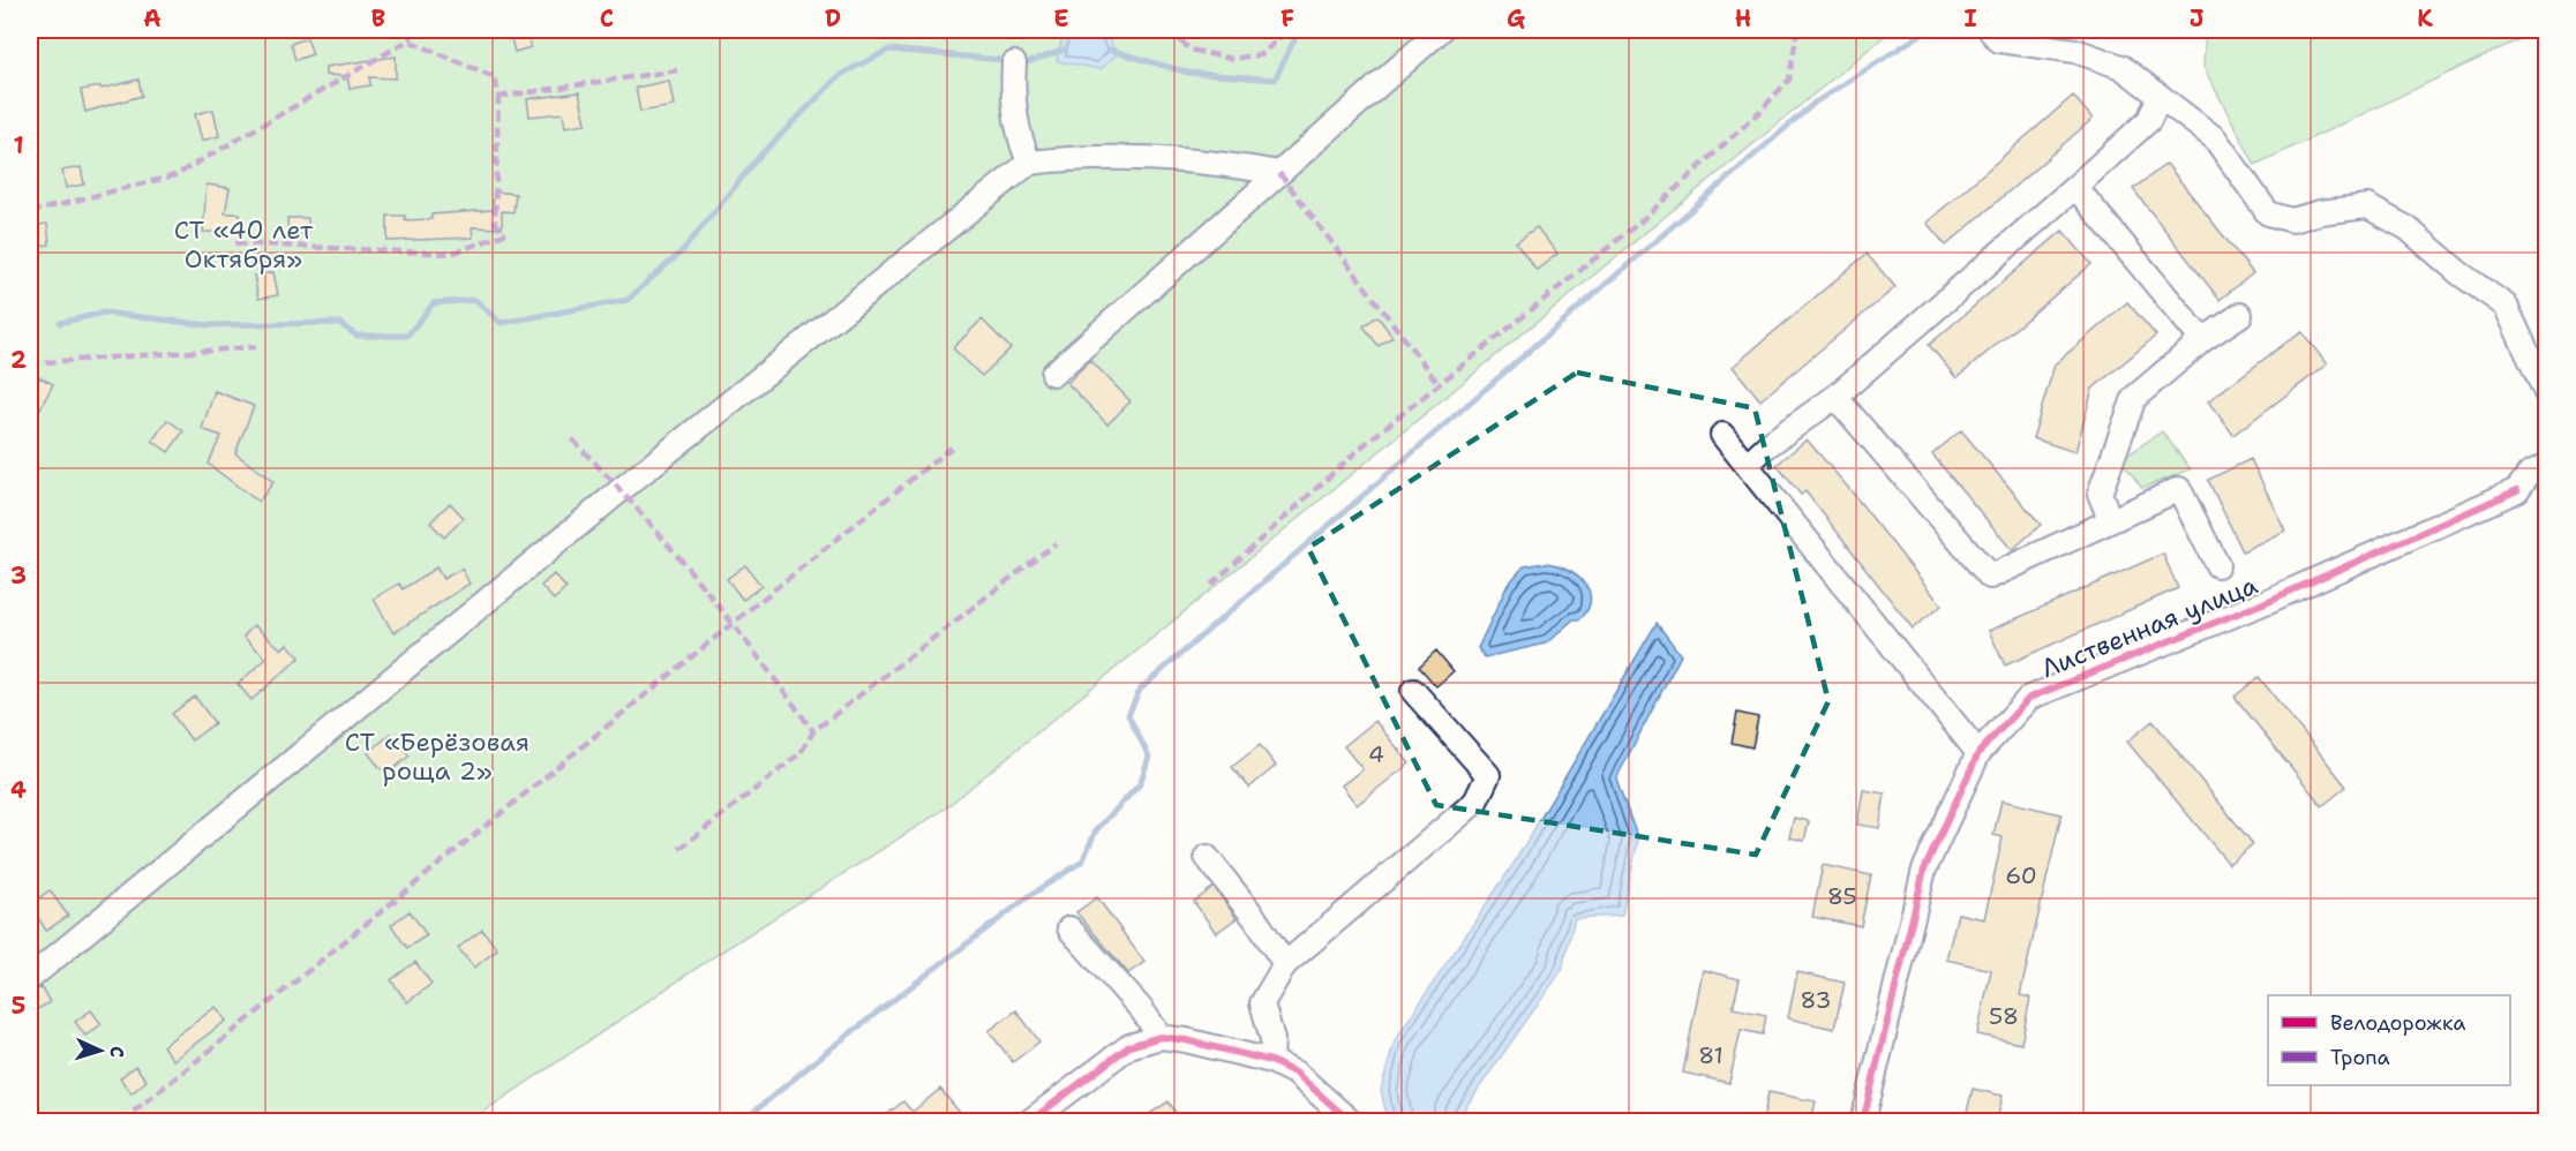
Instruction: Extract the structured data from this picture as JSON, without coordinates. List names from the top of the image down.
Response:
{
  "streets": {
    "street": ["Лиственная улица"]
  },
  "parks": ["СТ «40 лет Октября»", "СТ «Берёзовая роща 2»"],
  "house_numbers": [
    "4",
    "60",
    "85",
    "83",
    "58",
    "81"
  ],
  "legend": ["Велодорожка", "Тропа"],
  "north": "right",
  "grid": {
    "columns": [
      "A",
      "B",
      "C",
      "D",
      "E",
      "F",
      "G",
      "H",
      "I",
      "J",
      "K"
    ],
    "rows": [
      "1",
      "2",
      "3",
      "4",
      "5"
    ]
  }
}
